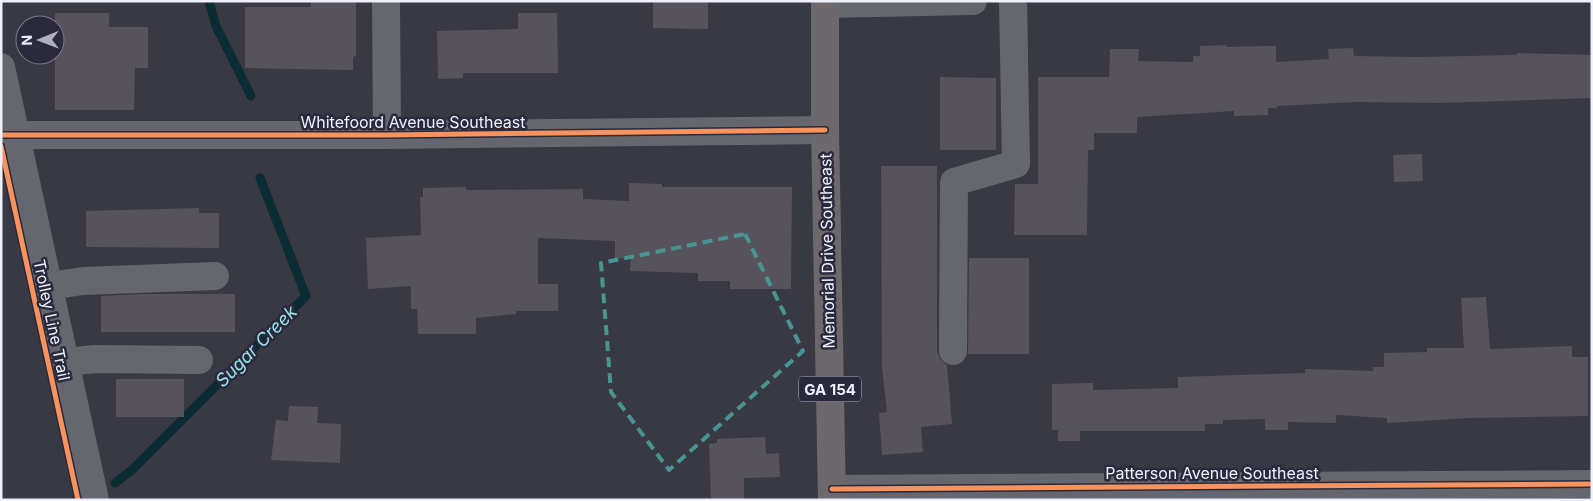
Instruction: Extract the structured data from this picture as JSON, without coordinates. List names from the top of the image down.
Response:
{
  "streets": {
    "main road": ["Memorial Drive Southeast", "GA 154"],
    "street": ["Whitefoord Avenue Southeast", "Patterson Avenue Southeast"],
    "cycle path": ["Trolley Line Trail"]
  },
  "crossings": [
    ["Whitefoord Avenue Southeast", "Memorial Drive Southeast"],
    ["Memorial Drive Southeast", "Patterson Avenue Southeast"]
  ],
  "water": ["Sugar Creek"],
  "north": "left"
}
